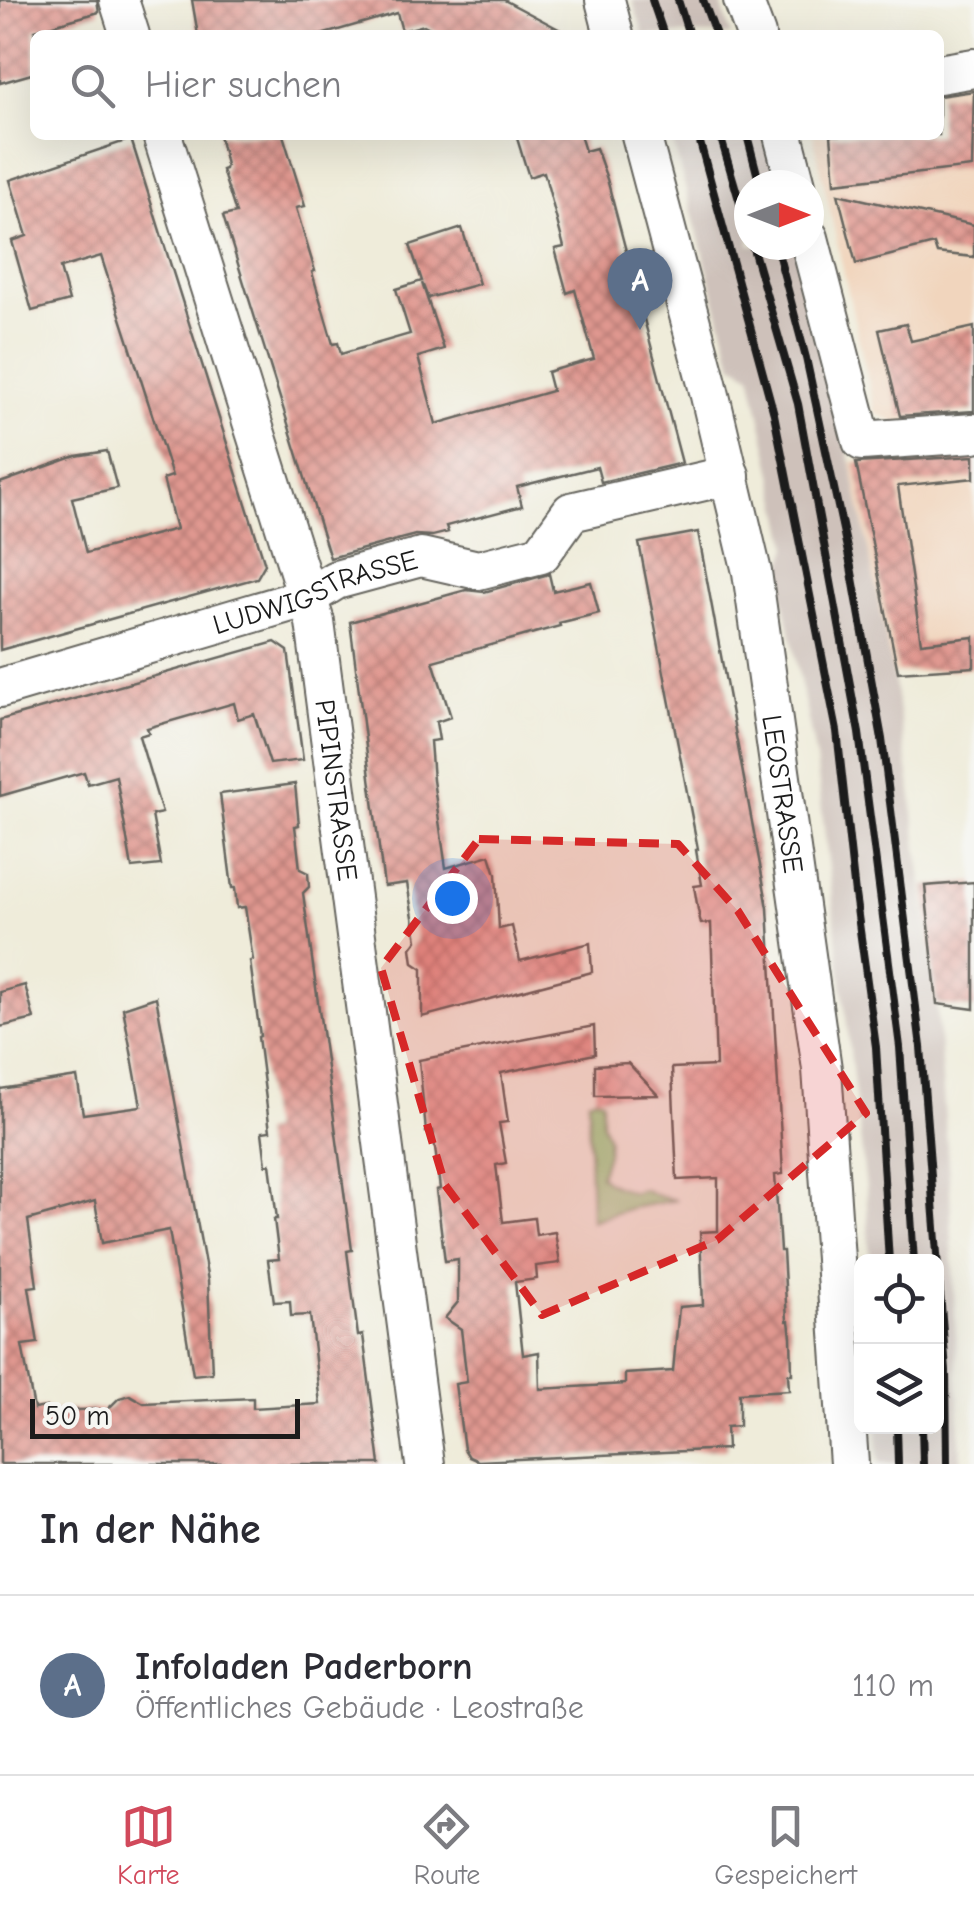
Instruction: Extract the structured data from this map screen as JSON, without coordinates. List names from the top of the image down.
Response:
{
  "streets": {
    "street": ["LUDWIGSTRASSE", "PIPINSTRASSE", "LEOSTRASSE"]
  },
  "crossings": [
    ["LUDWIGSTRASSE", "PIPINSTRASSE"],
    ["LUDWIGSTRASSE", "LEOSTRASSE"]
  ],
  "scale_bar": "50 m",
  "north": "right",
  "page": {
    "search": "Hier suchen",
    "pins": "A",
    "scale": "50 m",
    "heading": "In der Nähe",
    "list": [
      {
        "mark": "A",
        "name": "Infoladen Paderborn",
        "note": "Öffentliches Gebäude · Leostraße",
        "value": "110 m"
      }
    ],
    "nav": ["Karte", "Route", "Gespeichert"]
  }
}
